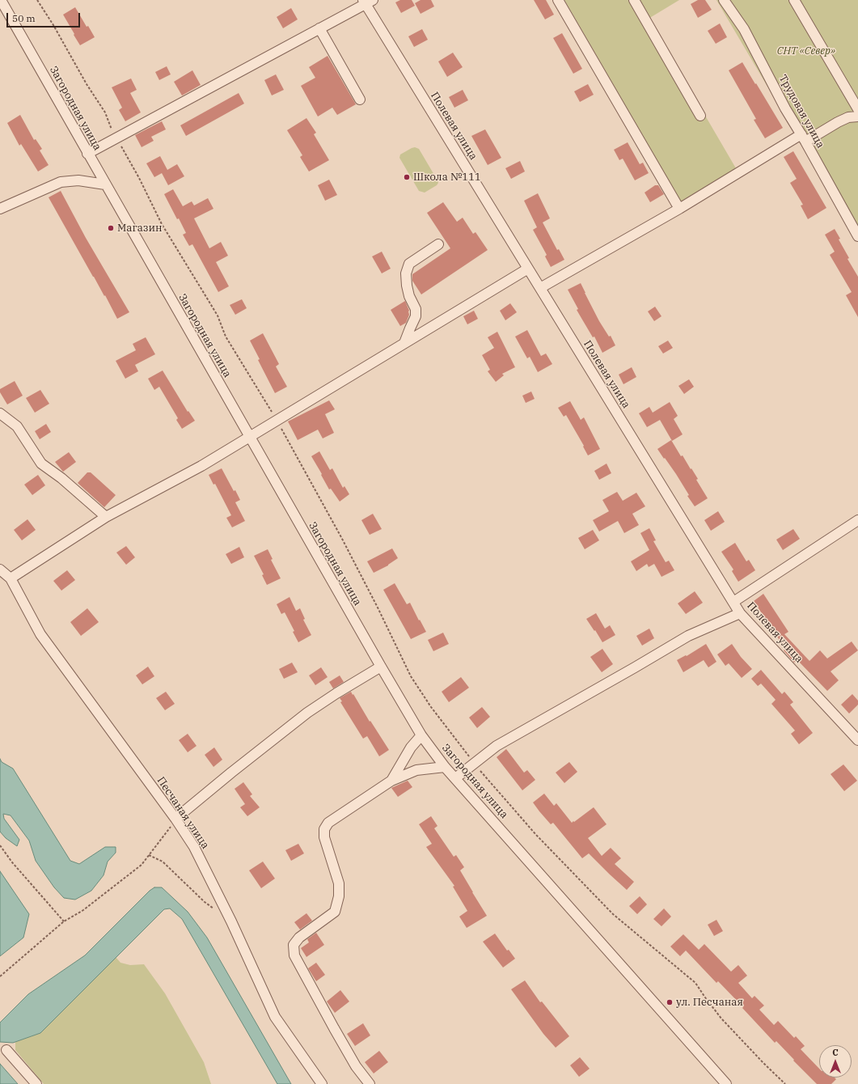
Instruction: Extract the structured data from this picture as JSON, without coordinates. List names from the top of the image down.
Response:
{
  "streets": {
    "street": [
      "Загородная улица",
      "Трудовая улица",
      "Полевая улица",
      "Песчаная улица"
    ]
  },
  "parks": ["СНТ «Север»"],
  "places": ["Школа №111", "Магазин", "ул. Песчаная"],
  "scale_bar": "50 m",
  "north": "top"
}
